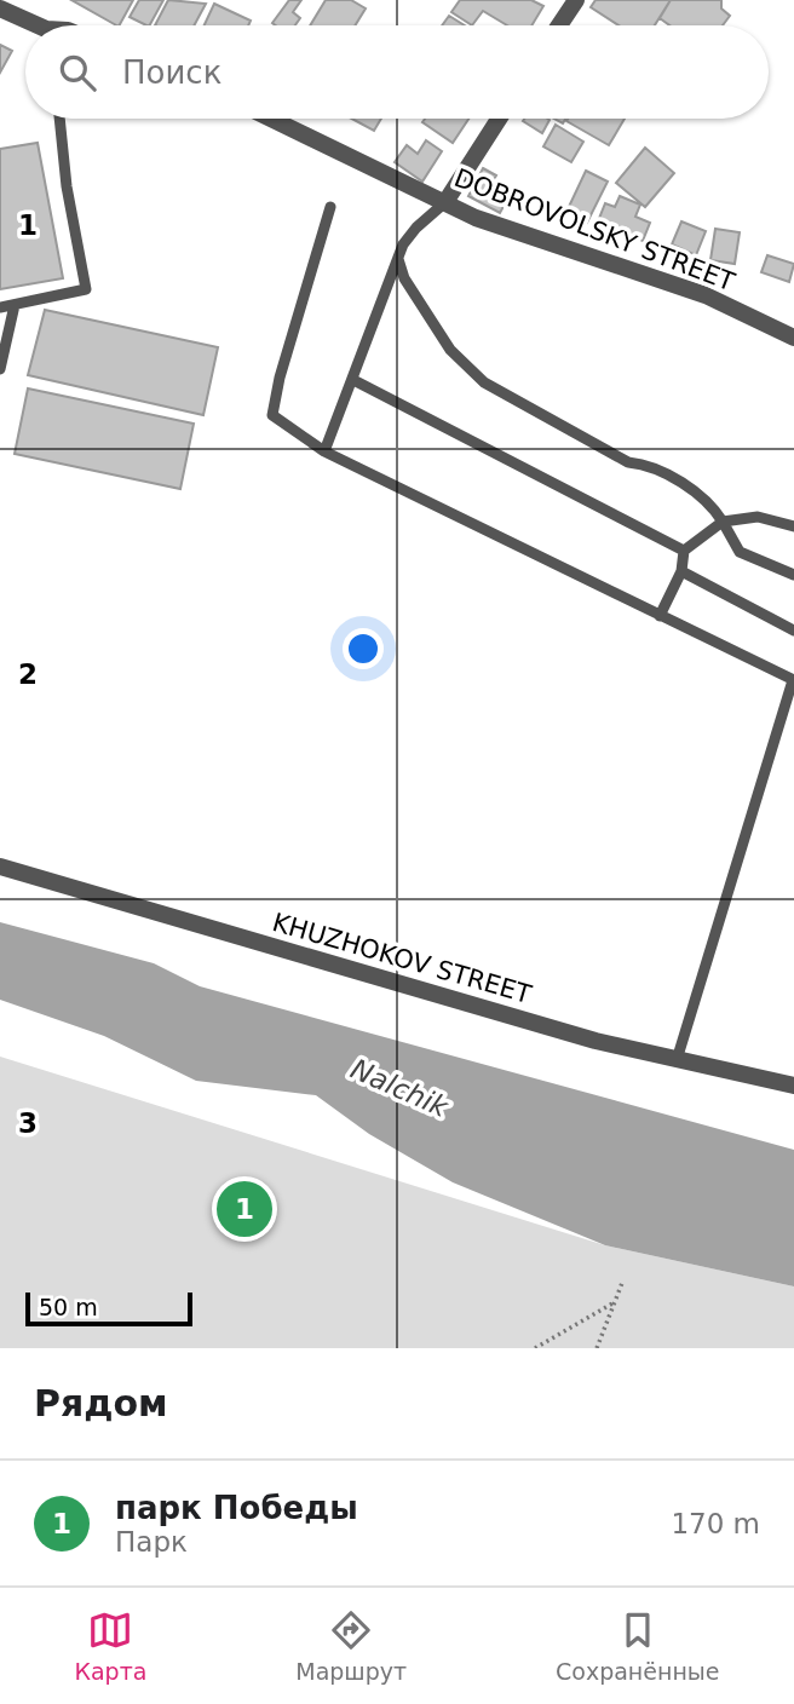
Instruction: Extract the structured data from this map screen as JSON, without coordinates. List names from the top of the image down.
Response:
{
  "streets": {
    "street": ["DOBROVOLSKY STREET", "KHUZHOKOV STREET"]
  },
  "water": ["Nalchik"],
  "scale_bar": "50 m",
  "page": {
    "search": "Поиск",
    "pins": "1",
    "scale": "50 m",
    "heading": "Рядом",
    "list": [
      {
        "mark": "1",
        "name": "парк Победы",
        "note": "Парк",
        "value": "170 m"
      }
    ],
    "nav": ["Карта", "Маршрут", "Сохранённые"]
  },
  "grid": {
    "rows": ["1", "2", "3"]
  }
}
